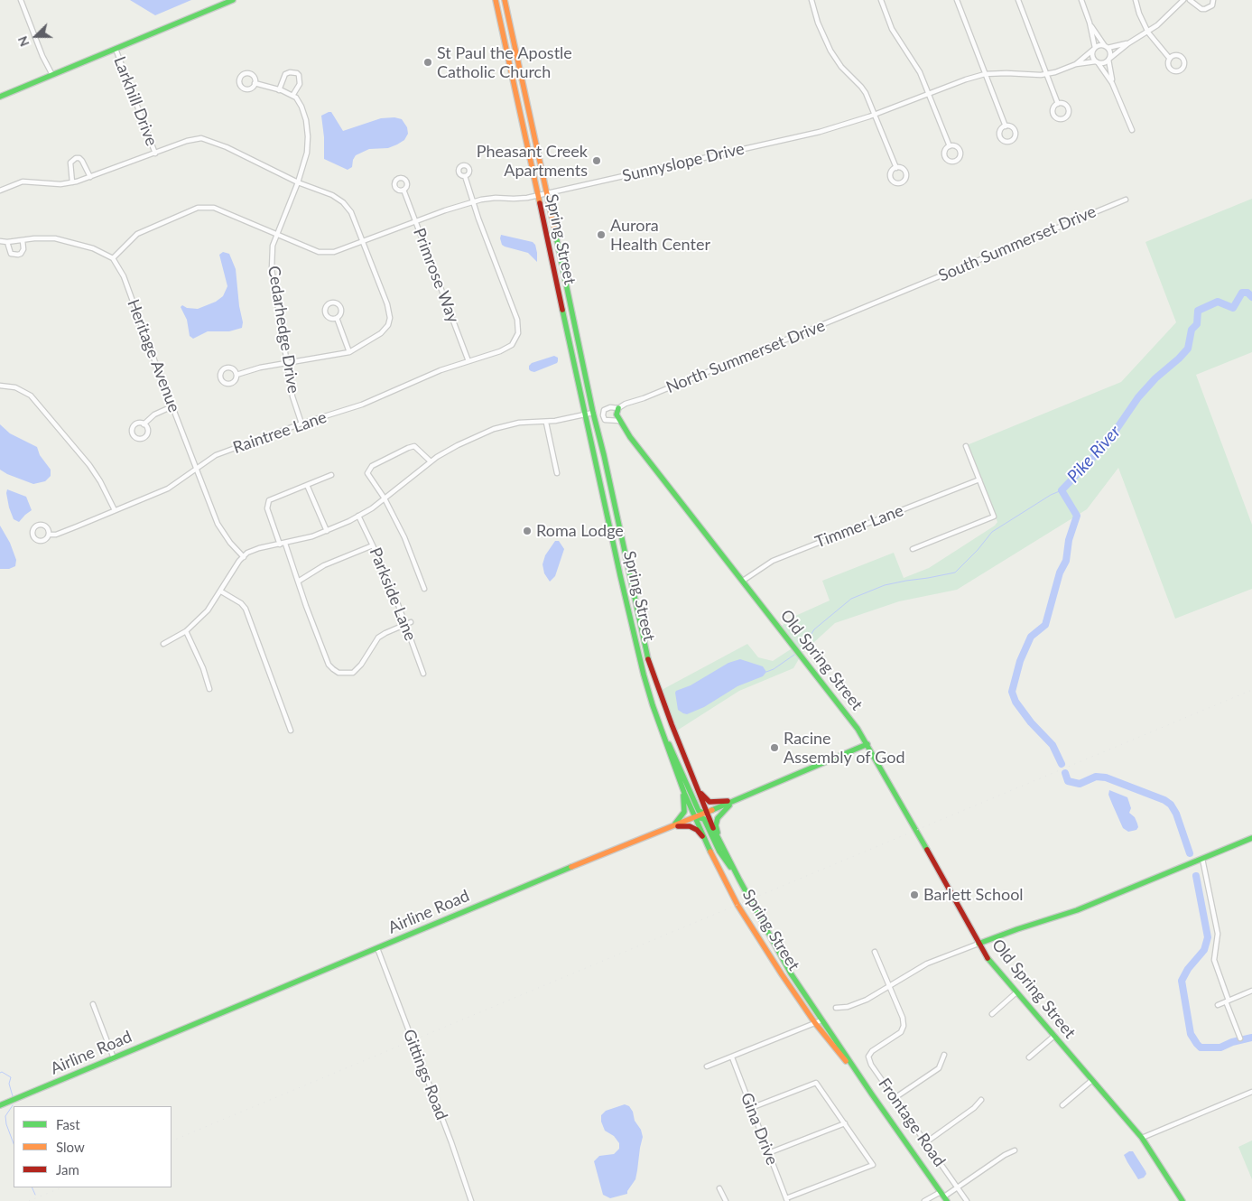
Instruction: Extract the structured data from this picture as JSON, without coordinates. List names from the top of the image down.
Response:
{
  "streets": {
    "main road": ["Spring Street", "Old Spring Street", "Airline Road"],
    "street": [
      "Larkhill Drive",
      "Sunnyslope Drive",
      "South Summerset Drive",
      "Primrose Way",
      "Cedarhedge Drive",
      "Heritage Avenue",
      "North Summerset Drive",
      "Raintree Lane",
      "Timmer Lane",
      "Parkside Lane",
      "Gittings Road",
      "Frontage Road",
      "Gina Drive"
    ]
  },
  "crossings": [
    ["Sunnyslope Drive", "Spring Street"],
    ["Sunnyslope Drive", "Primrose Way"],
    ["Sunnyslope Drive", "Cedarhedge Drive"],
    ["Sunnyslope Drive", "Raintree Lane"],
    ["Spring Street", "Airline Road"],
    ["South Summerset Drive", "North Summerset Drive"],
    ["Primrose Way", "Raintree Lane"],
    ["Cedarhedge Drive", "Raintree Lane"],
    ["Heritage Avenue", "Raintree Lane"],
    ["North Summerset Drive", "Old Spring Street"],
    ["Timmer Lane", "Old Spring Street"],
    ["Old Spring Street", "Airline Road"],
    ["Airline Road", "Gittings Road"]
  ],
  "water": ["Pike River"],
  "places": [
    "St Paul the Apostle Catholic Church",
    "Pheasant Creek Apartments",
    "Aurora Health Center",
    "Roma Lodge",
    "Racine Assembly of God",
    "Barlett School"
  ],
  "legend": ["Fast", "Slow", "Jam"],
  "north": "left"
}
